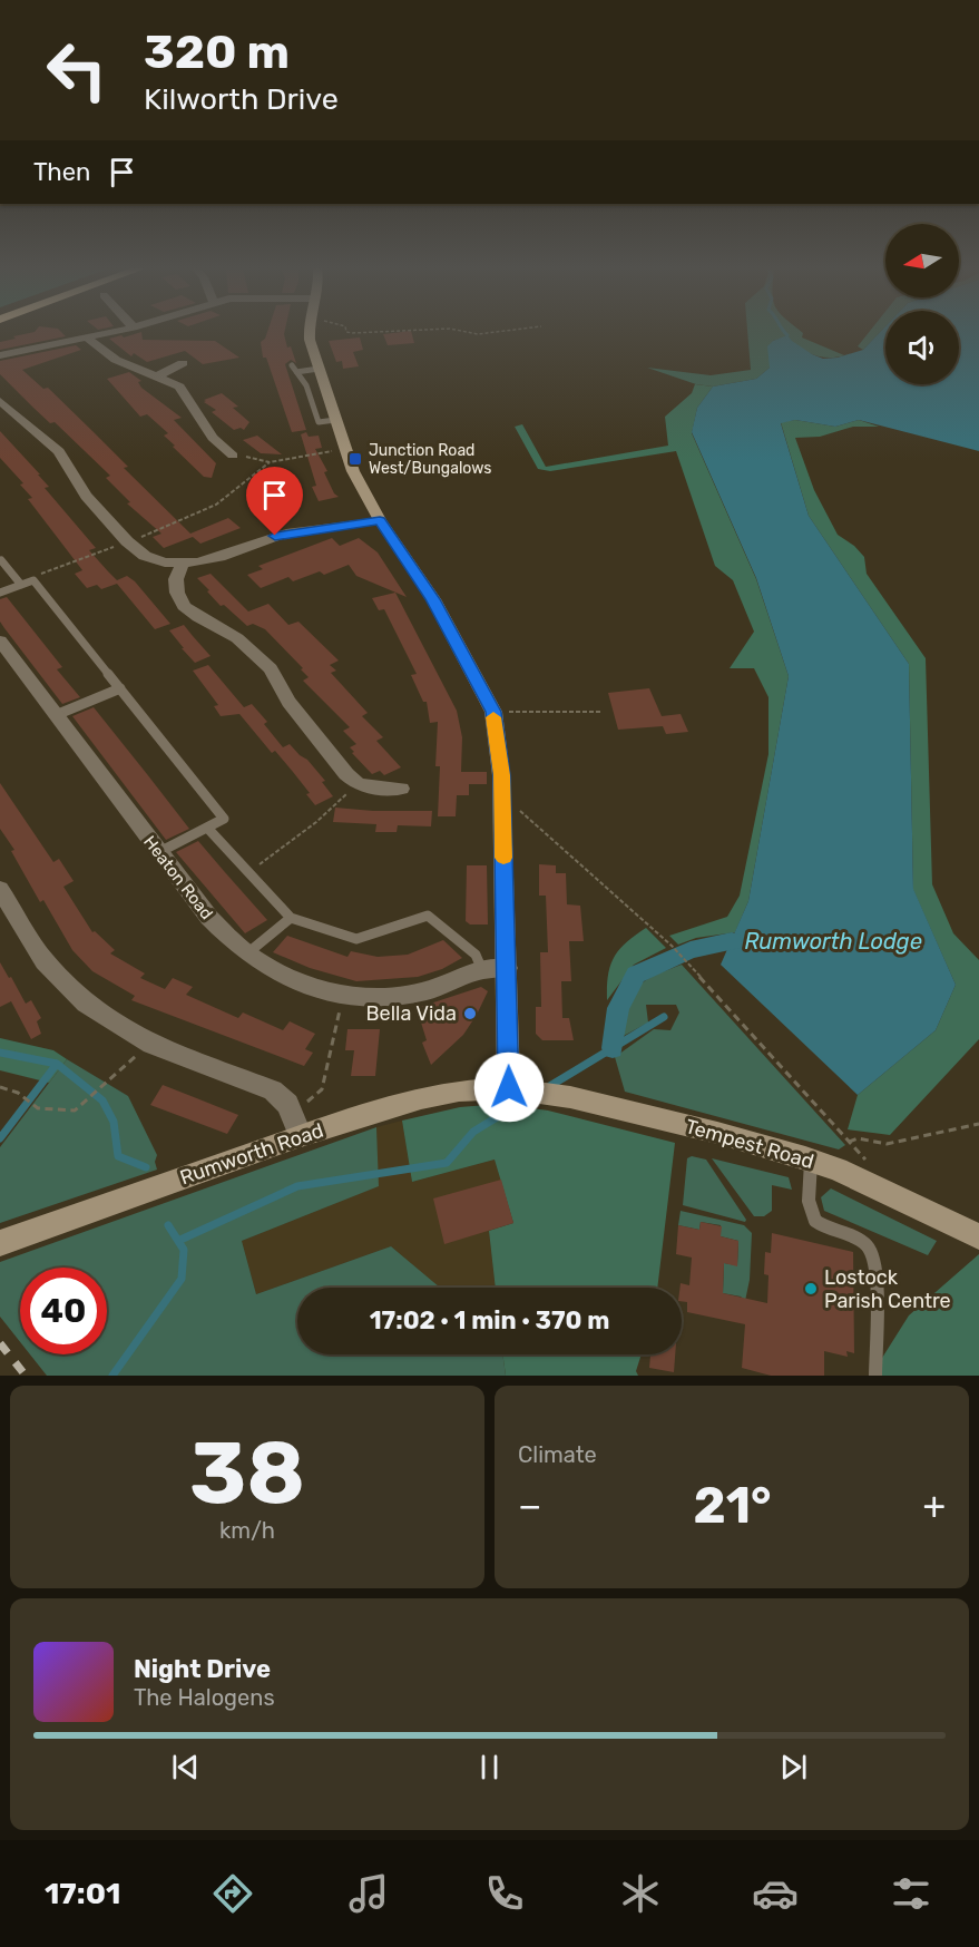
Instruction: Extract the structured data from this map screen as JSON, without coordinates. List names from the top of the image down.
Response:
{
  "streets": {
    "street": ["Heaton Road", "Tempest Road", "Rumworth Road"]
  },
  "crossings": [
    ["Tempest Road", "Rumworth Road"]
  ],
  "water": ["Rumworth Lodge"],
  "places": {
    "transit": ["Junction Road West/Bungalows"],
    "other": ["Bella Vida", "Lostock Parish Centre"]
  },
  "north": "left",
  "page": {
    "turn": ["320 m", "Kilworth Drive"],
    "then": "Then",
    "limit": "40",
    "trip": "17:02 · 1 min · 370 m",
    "tile": [
      ["38", "km/h"],
      "Climate"
    ],
    "heat": ["−", "21°", "+"],
    "song": ["Night Drive", "The Halogens"],
    "tabs": "17:01"
  }
}
